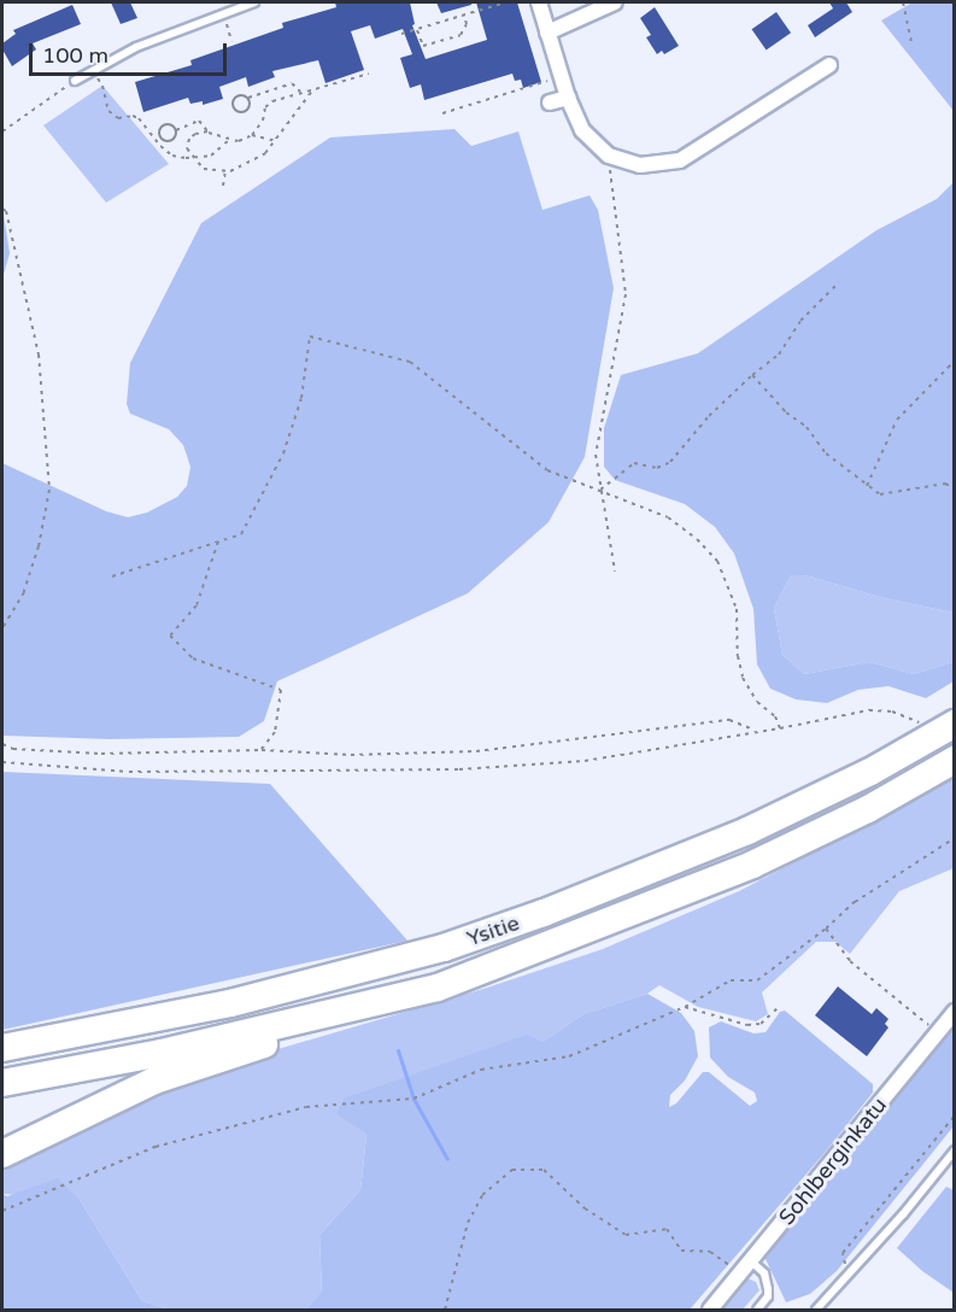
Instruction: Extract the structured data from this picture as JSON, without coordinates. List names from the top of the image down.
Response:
{
  "streets": {
    "highway": ["Ysitie"],
    "street": ["Sohlberginkatu"]
  },
  "scale_bar": "100 m"
}
